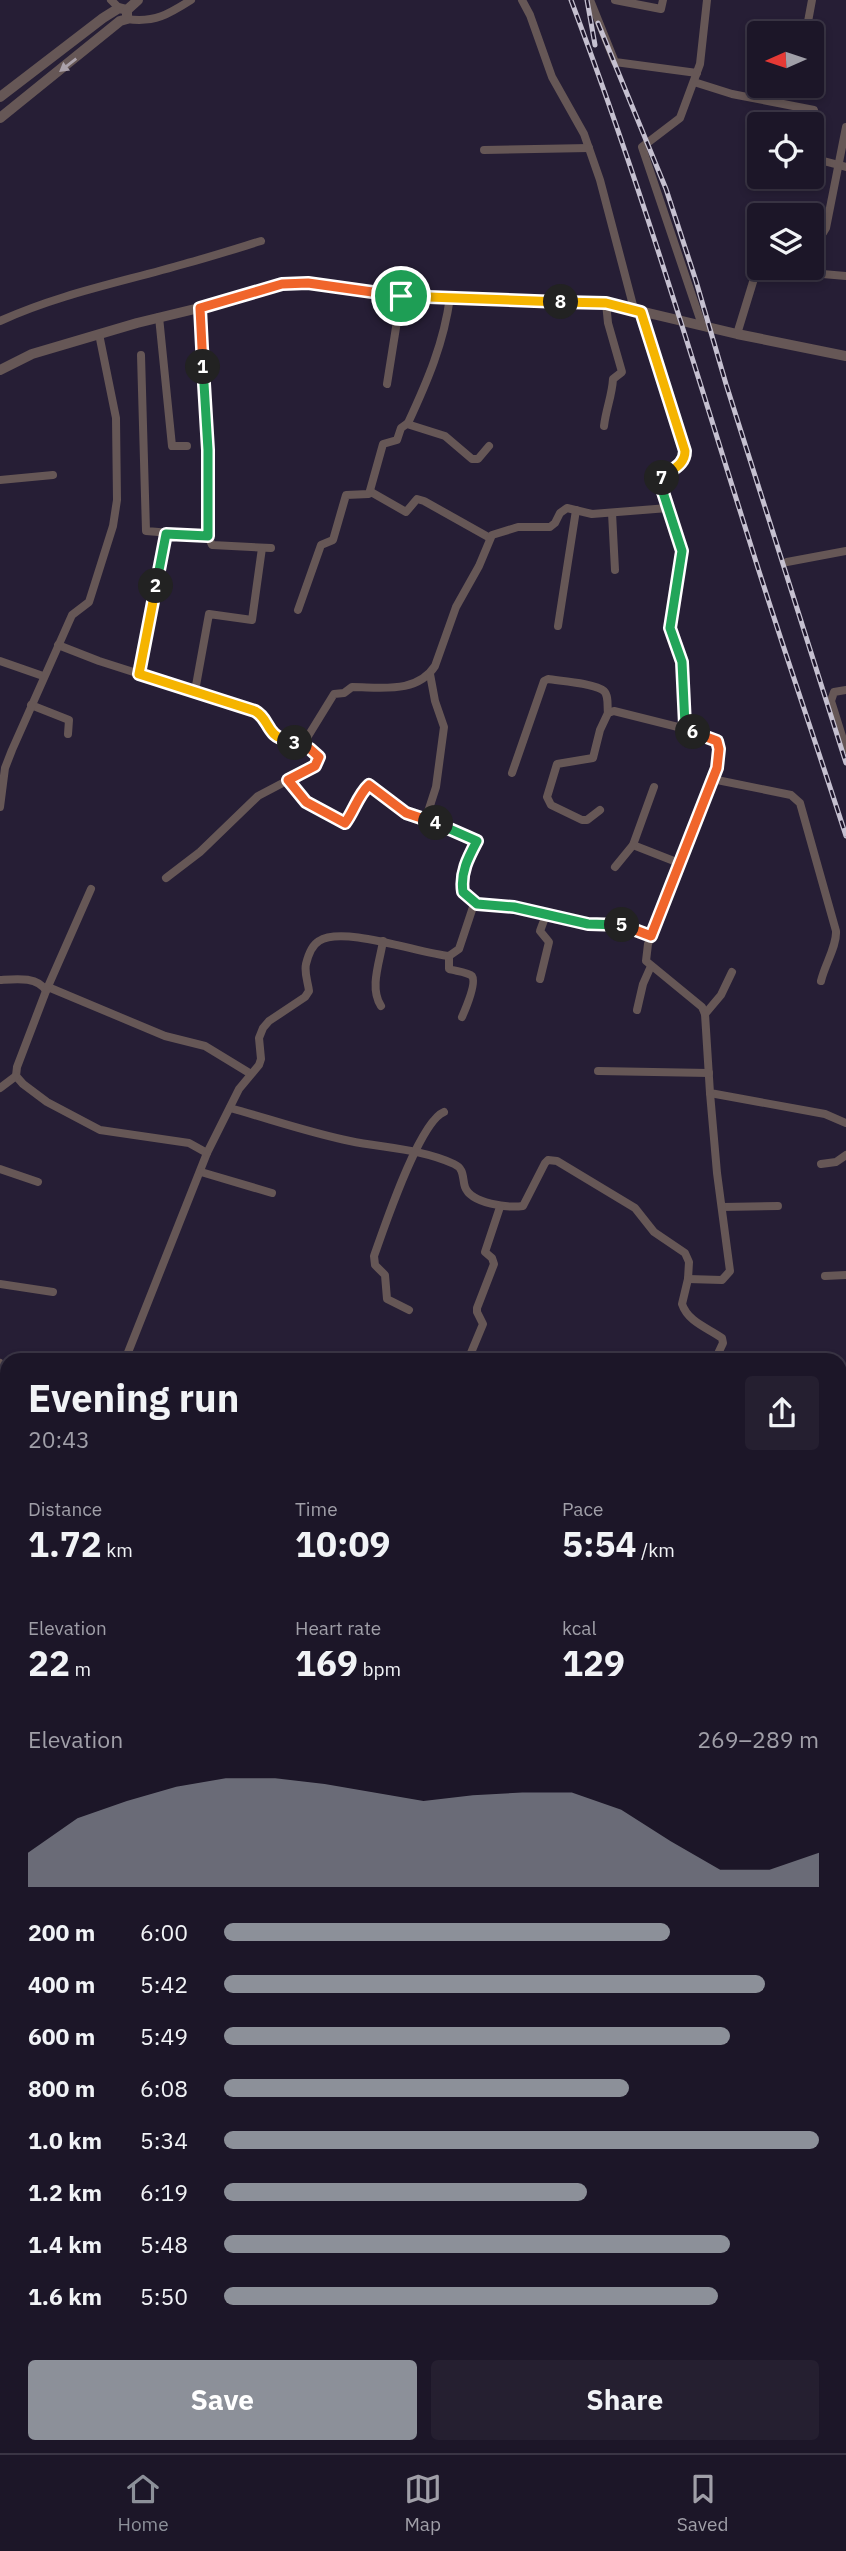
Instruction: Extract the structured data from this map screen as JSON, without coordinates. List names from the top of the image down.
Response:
{
  "north": "left",
  "page": {
    "pins": [
      "8",
      "1",
      "7",
      "2",
      "6",
      "3",
      "4",
      "5"
    ],
    "heading": ["Evening run", "20:43"],
    "stats": [
      ["Distance", "1.72 km"],
      ["Time", "10:09"],
      ["Pace", "5:54 /km"],
      ["Elevation", "22 m"],
      ["Heart rate", "169 bpm"],
      ["kcal", "129"]
    ],
    "chart": ["Elevation", "269–289 m"],
    "list": [
      {
        "name": "200 m",
        "note": "6:00"
      },
      {
        "name": "400 m",
        "note": "5:42"
      },
      {
        "name": "600 m",
        "note": "5:49"
      },
      {
        "name": "800 m",
        "note": "6:08"
      },
      {
        "name": "1.0 km",
        "note": "5:34"
      },
      {
        "name": "1.2 km",
        "note": "6:19"
      },
      {
        "name": "1.4 km",
        "note": "5:48"
      },
      {
        "name": "1.6 km",
        "note": "5:50"
      }
    ],
    "buttons": ["Save", "Share"],
    "tabs": ["Home", "Map", "Saved"]
  }
}
